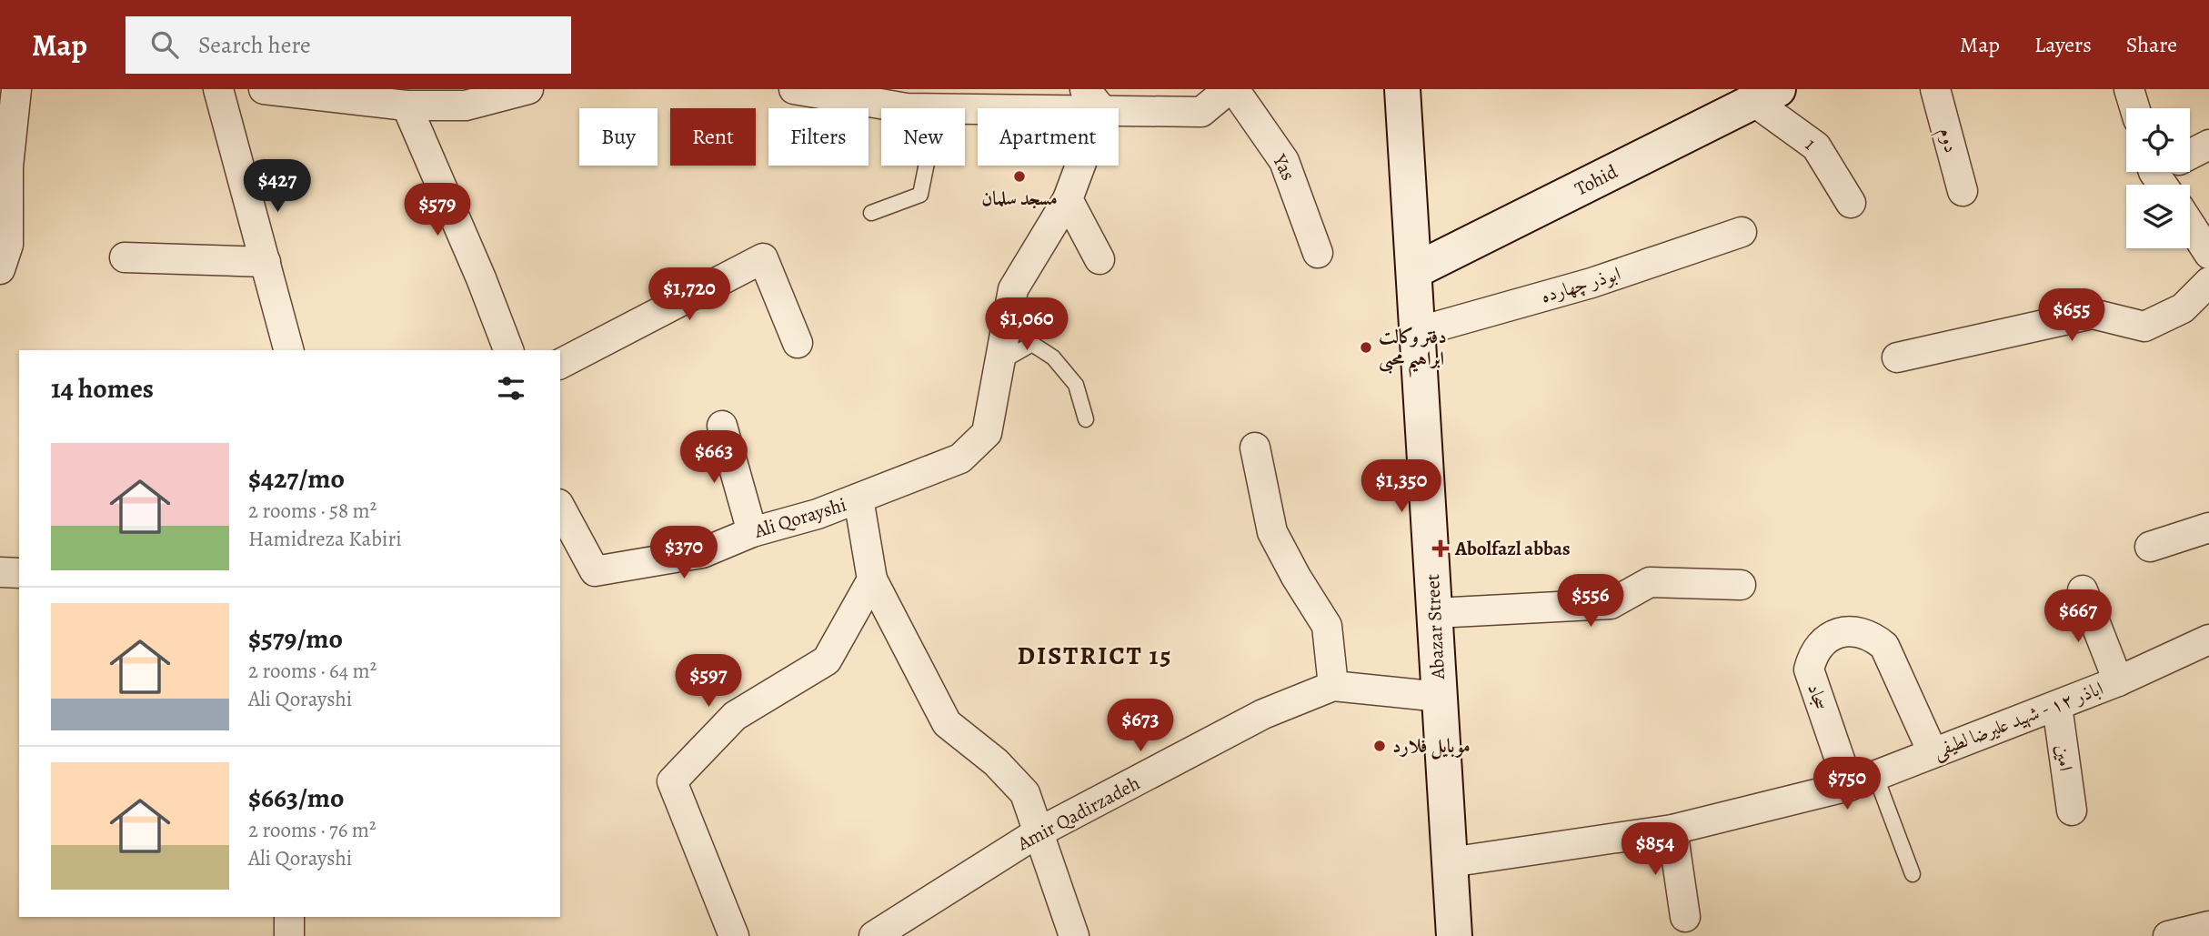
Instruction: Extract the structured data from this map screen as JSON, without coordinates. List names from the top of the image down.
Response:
{
  "streets": {
    "main road": ["Tohid", "Abazar Street"],
    "street": [
      "دوم",
      "1",
      "Yas",
      "ابوذر چهارده",
      "Ali Qorayshi",
      "سجاد",
      "اباذر ۱۲ - شهید علیرضا لطیفی",
      "امین",
      "Amir Qadirzadeh"
    ]
  },
  "crossings": [
    ["1", "Tohid"],
    ["Tohid", "Abazar Street"],
    ["ابوذر چهارده", "Abazar Street"],
    ["Abazar Street", "اباذر ۱۲ - شهید علیرضا لطیفی"],
    ["Abazar Street", "Amir Qadirzadeh"],
    ["سجاد", "اباذر ۱۲ - شهید علیرضا لطیفی"],
    ["اباذر ۱۲ - شهید علیرضا لطیفی", "امین"]
  ],
  "districts": ["DISTRICT 15"],
  "places": {
    "other": ["مسجد سلمان", "دفتر وکالت ابراهیم محبی", "موبایل فلارد"],
    "health": ["Abolfazl abbas"]
  },
  "page": {
    "header": "Map",
    "search": "Search here",
    "nav": ["Map", "Layers", "Share"],
    "chip": [
      "Buy",
      "Rent",
      "Filters",
      "New",
      "Apartment"
    ],
    "price": [
      "$427",
      "$579",
      "$1,720",
      "$655",
      "$1,060",
      "$663",
      "$1,350",
      "$370",
      "$556",
      "$667",
      "$597",
      "$673",
      "$750",
      "$854"
    ],
    "heading": "14 homes",
    "list": [
      {
        "name": "$427/mo",
        "note": "2 rooms · 58 m² · Hamidreza Kabiri"
      },
      {
        "name": "$579/mo",
        "note": "2 rooms · 64 m² · Ali Qorayshi"
      },
      {
        "name": "$663/mo",
        "note": "2 rooms · 76 m² · Ali Qorayshi"
      }
    ]
  }
}
